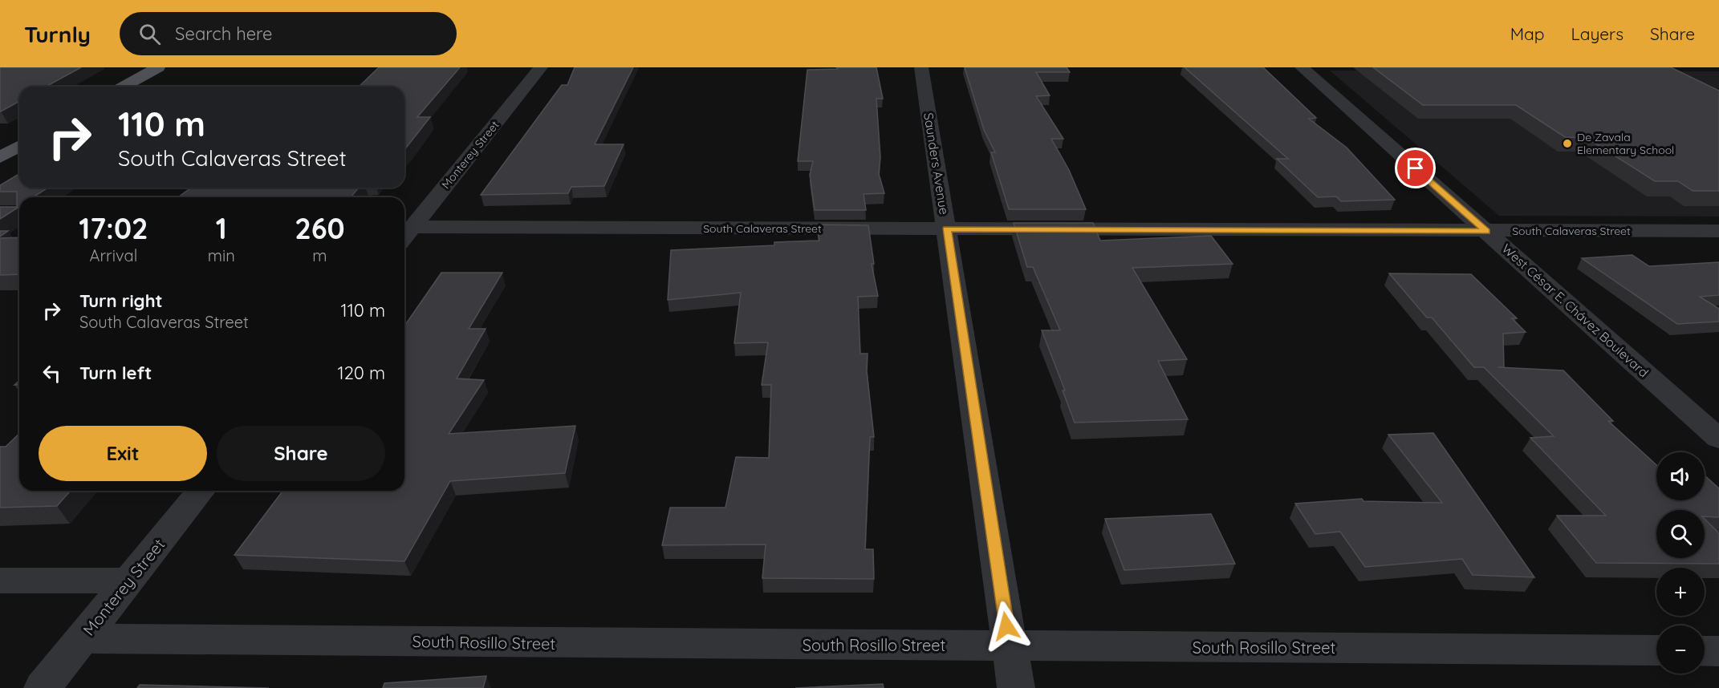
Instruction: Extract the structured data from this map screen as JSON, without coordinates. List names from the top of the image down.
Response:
{
  "streets": {
    "street": [
      "Monterey Street",
      "Saunders Avenue",
      "South Calaveras Street",
      "West César E. Chávez Boulevard",
      "South Rosillo Street"
    ]
  },
  "crossings": [
    ["Monterey Street", "South Calaveras Street"],
    ["Monterey Street", "South Rosillo Street"],
    ["Saunders Avenue", "South Calaveras Street"],
    ["Saunders Avenue", "South Rosillo Street"],
    ["South Calaveras Street", "West César E. Chávez Boulevard"]
  ],
  "places": ["De Zavala Elementary School"],
  "page": {
    "header": "Turnly",
    "search": "Search here",
    "nav": ["Map", "Layers", "Share"],
    "turn": ["110 m", "South Calaveras Street"],
    "eta": [
      "17:02",
      "Arrival",
      "1",
      "min",
      "260",
      "m"
    ],
    "list": [
      {
        "name": "Turn right",
        "note": "South Calaveras Street",
        "value": "110 m"
      },
      {
        "name": "Turn left",
        "value": "120 m"
      }
    ],
    "buttons": ["Exit", "Share"],
    "map_buttons": ["+", "−"]
  }
}
